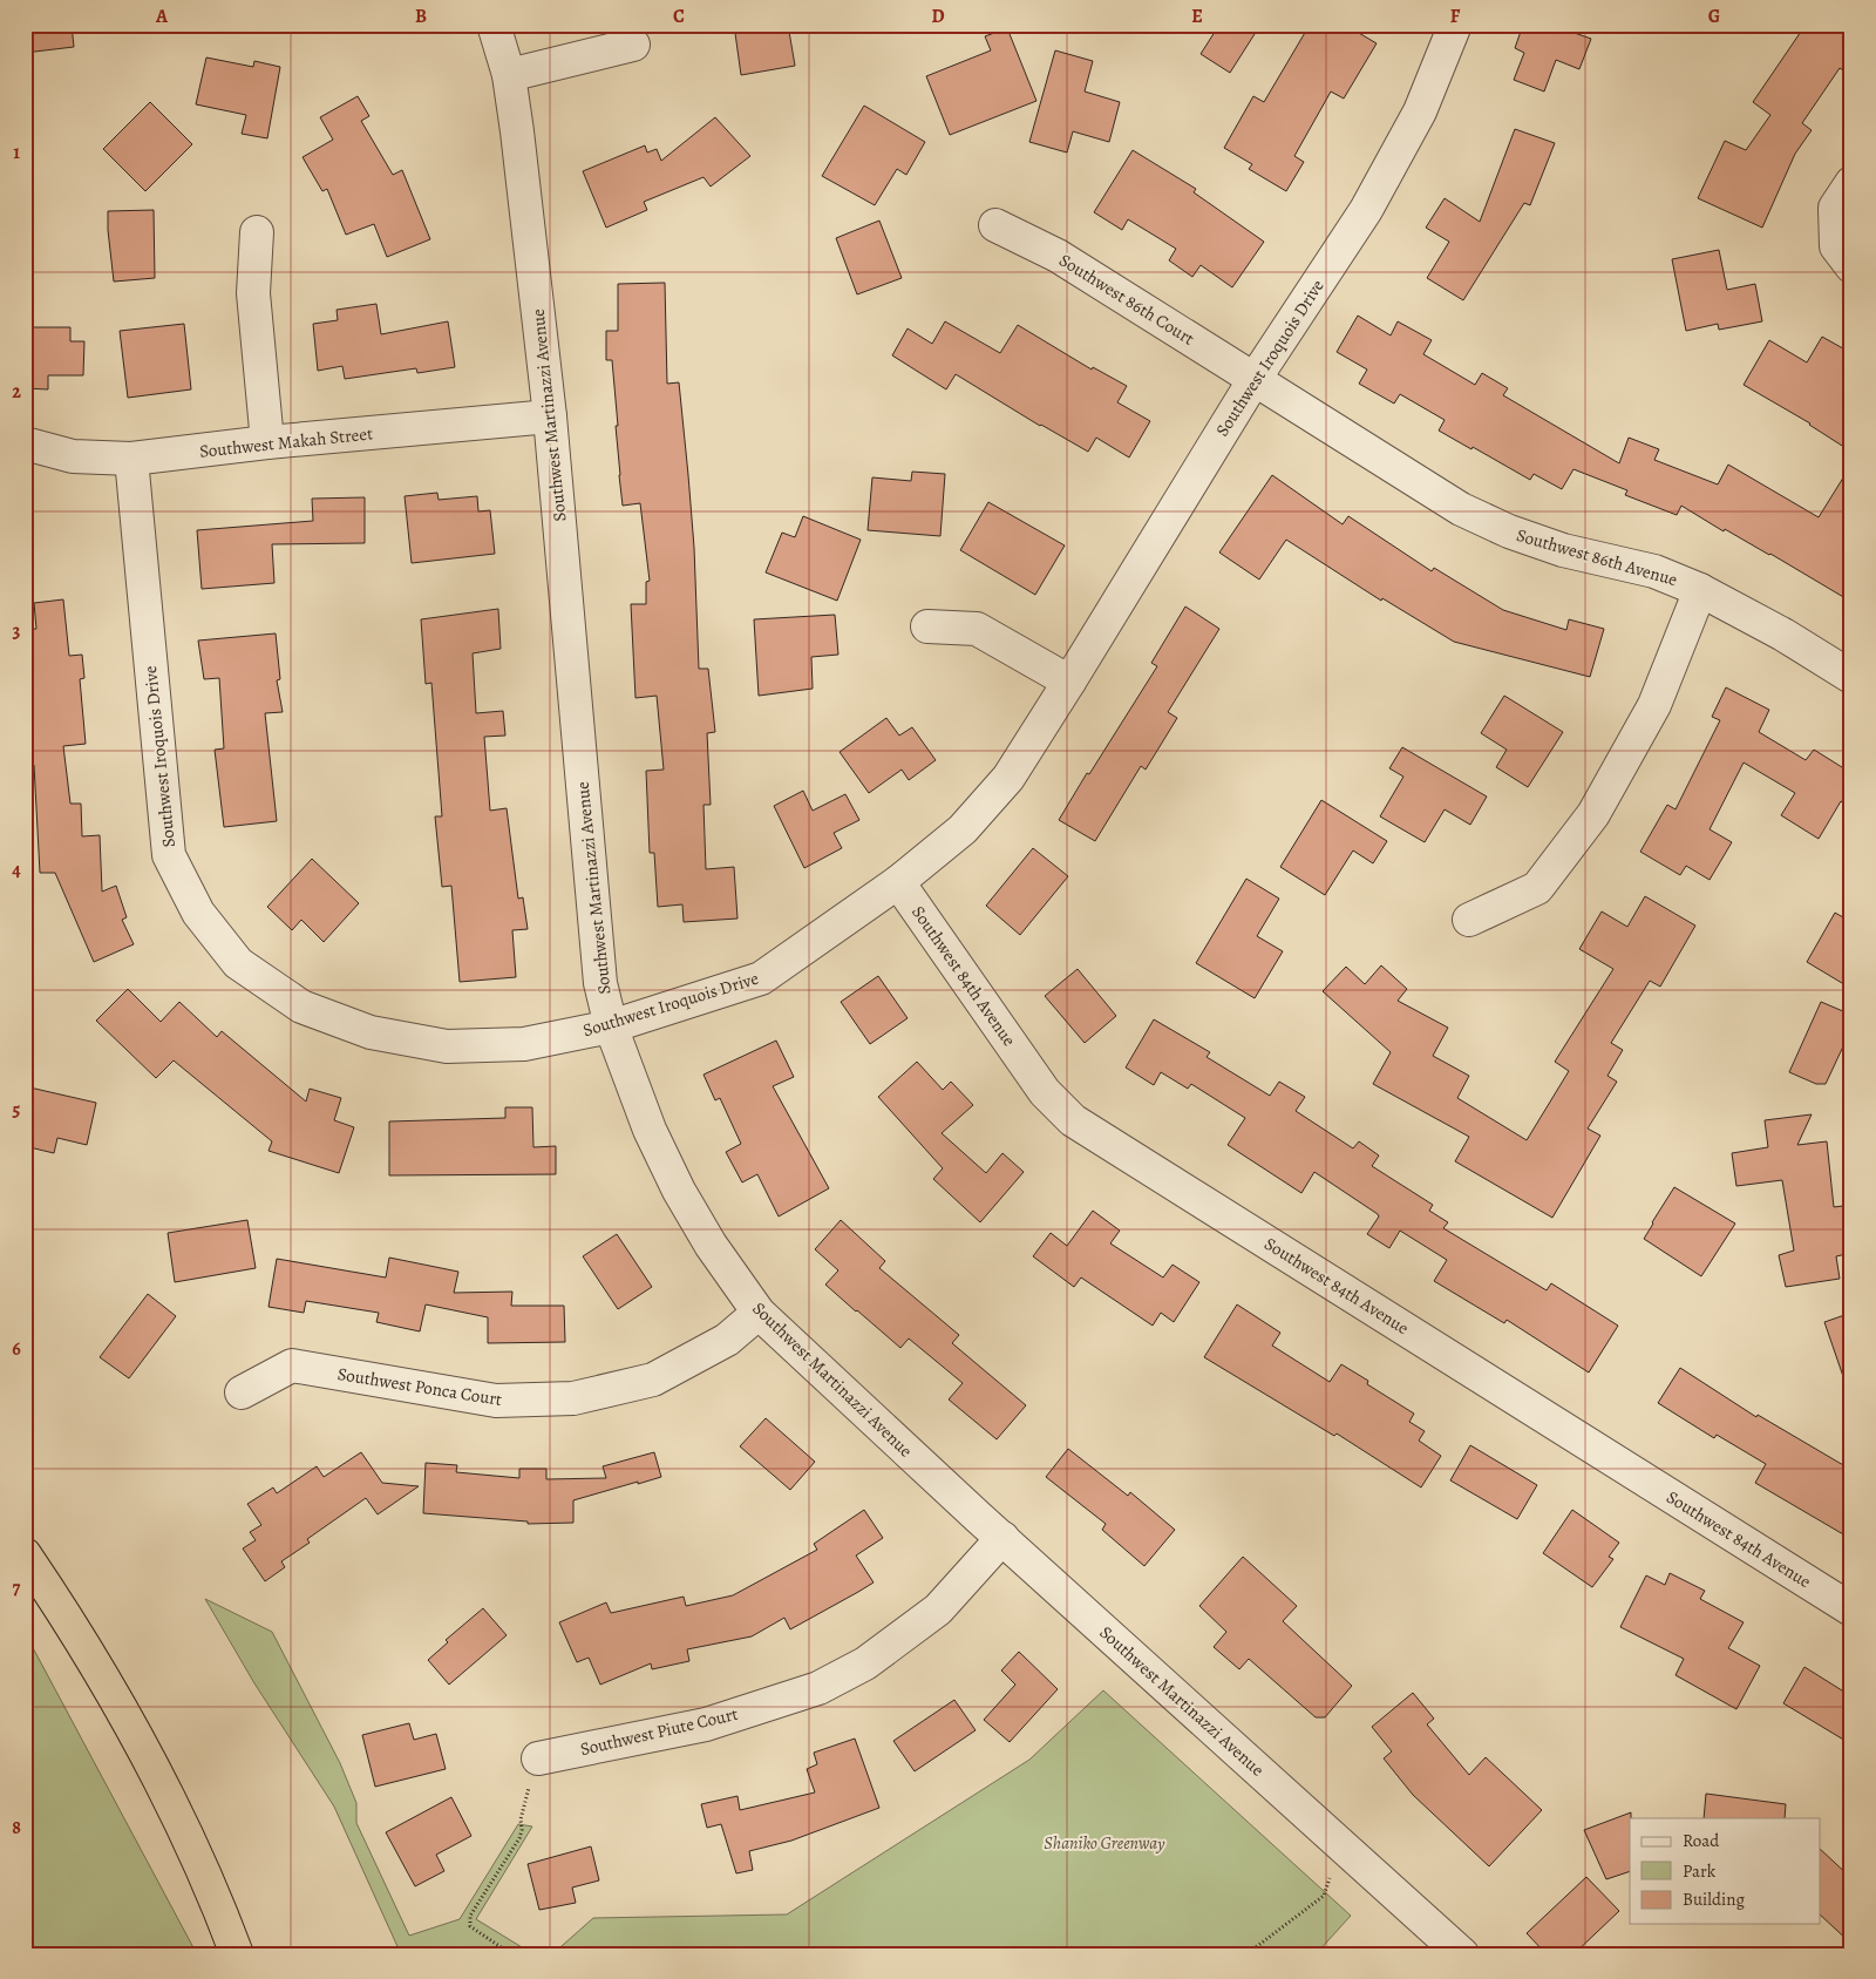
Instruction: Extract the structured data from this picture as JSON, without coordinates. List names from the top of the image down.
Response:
{
  "streets": {
    "street": [
      "Southwest 86th Court",
      "Southwest Iroquois Drive",
      "Southwest Martinazzi Avenue",
      "Southwest Makah Street",
      "Southwest 86th Avenue",
      "Southwest 84th Avenue",
      "Southwest Ponca Court",
      "Southwest Piute Court"
    ]
  },
  "crossings": [
    ["Southwest 86th Court", "Southwest Iroquois Drive"],
    ["Southwest 86th Court", "Southwest 86th Avenue"],
    ["Southwest Iroquois Drive", "Southwest Martinazzi Avenue"],
    ["Southwest Iroquois Drive", "Southwest Makah Street"],
    ["Southwest Iroquois Drive", "Southwest 86th Avenue"],
    ["Southwest Iroquois Drive", "Southwest 84th Avenue"],
    ["Southwest Martinazzi Avenue", "Southwest Makah Street"],
    ["Southwest Martinazzi Avenue", "Southwest Ponca Court"],
    ["Southwest Martinazzi Avenue", "Southwest Piute Court"]
  ],
  "parks": ["Shaniko Greenway"],
  "legend": ["Road", "Park", "Building"],
  "grid": {
    "columns": [
      "A",
      "B",
      "C",
      "D",
      "E",
      "F",
      "G"
    ],
    "rows": [
      "1",
      "2",
      "3",
      "4",
      "5",
      "6",
      "7",
      "8"
    ]
  }
}
